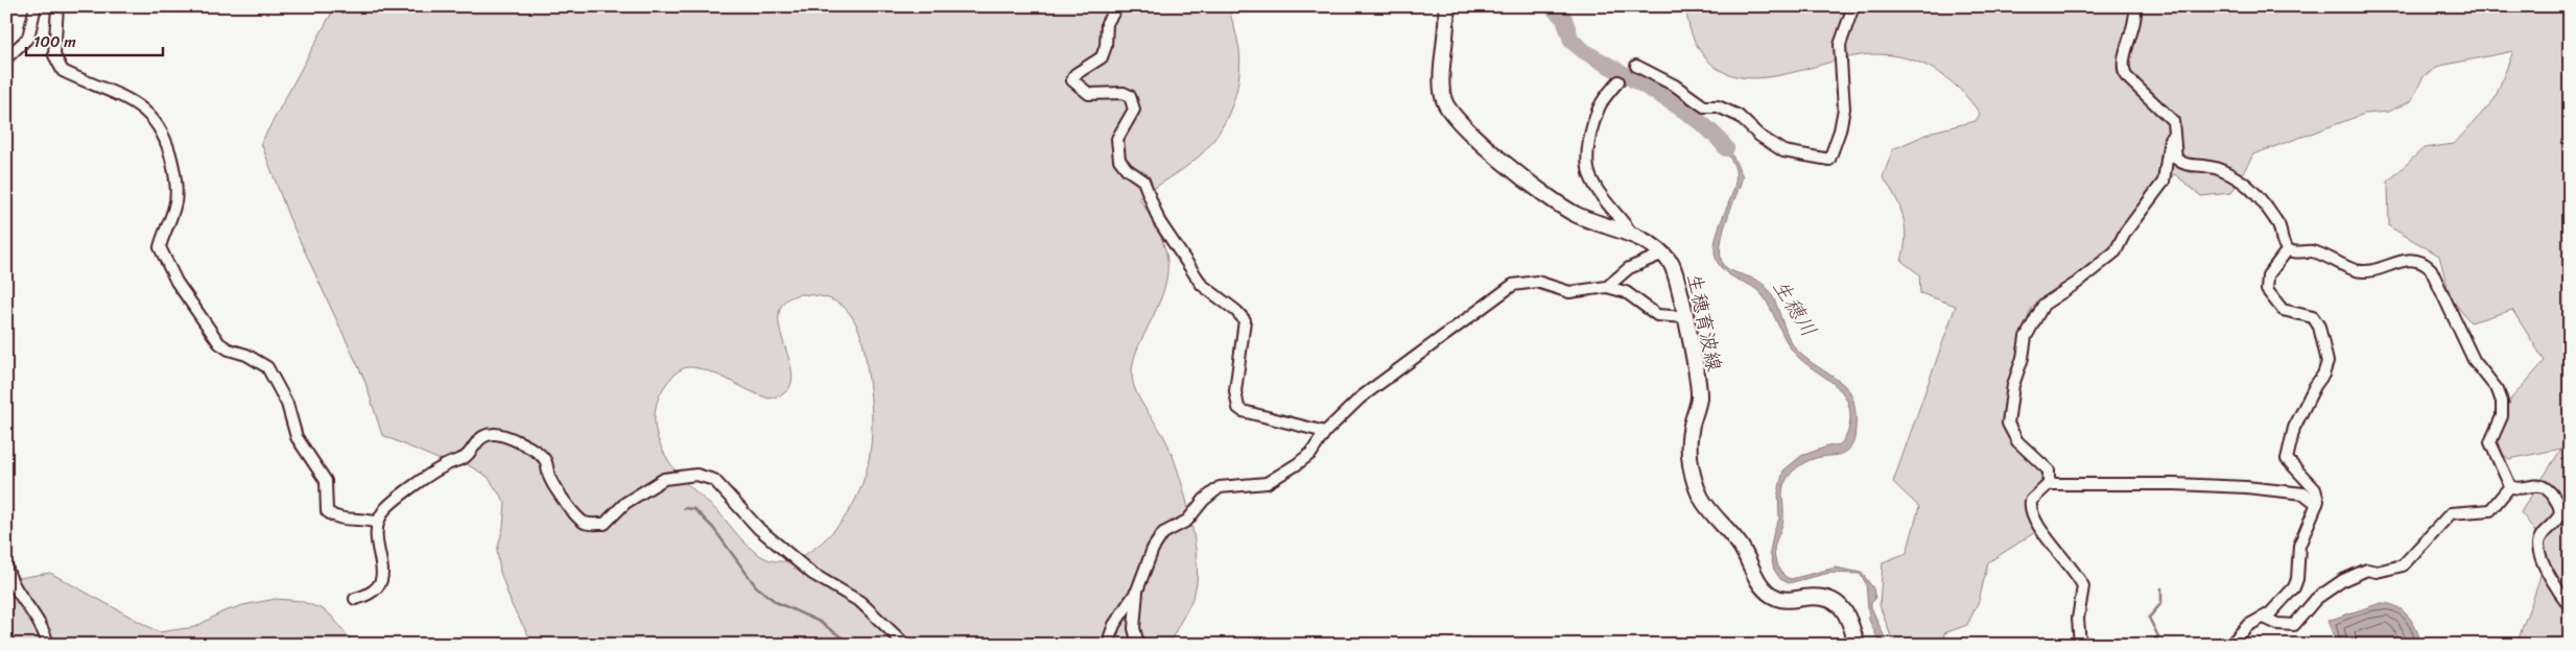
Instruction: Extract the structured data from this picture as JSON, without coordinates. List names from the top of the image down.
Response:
{
  "streets": {
    "main road": ["生穂育波線"]
  },
  "water": ["生穂川"],
  "scale_bar": "100 m"
}
